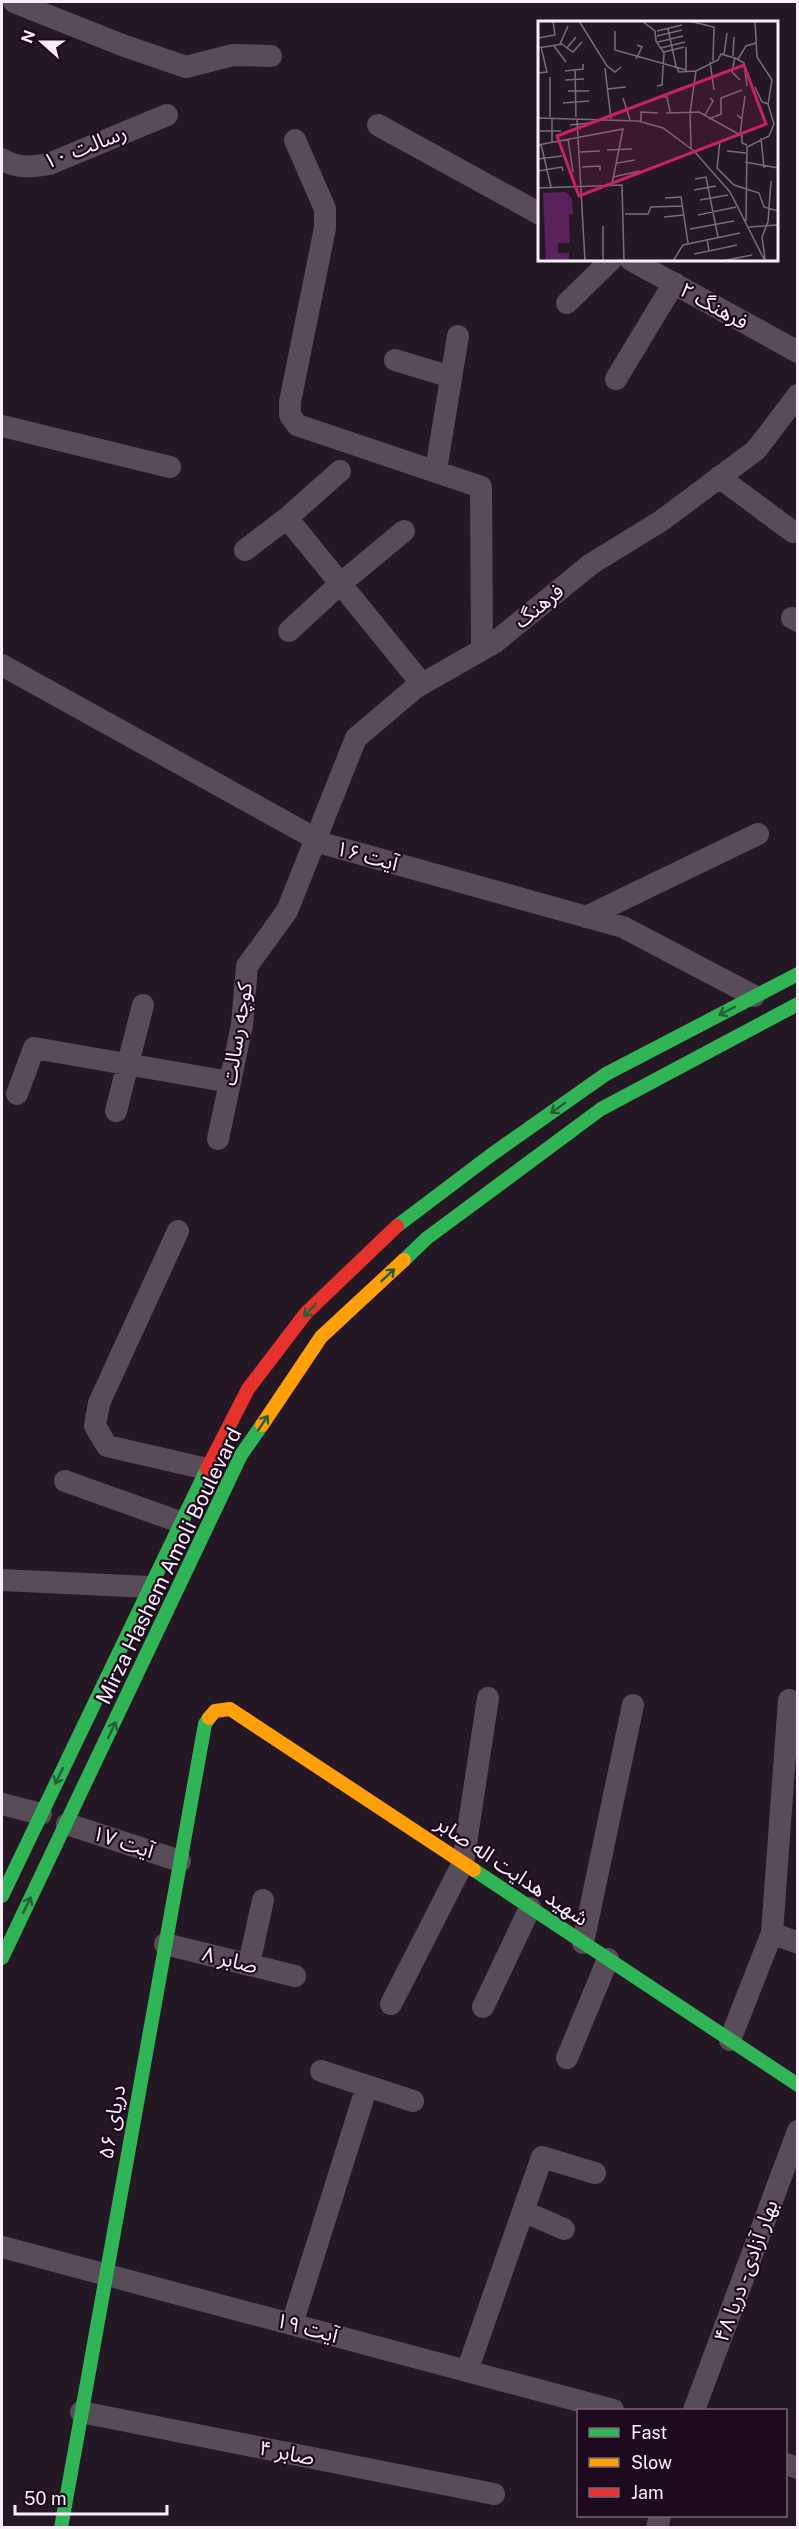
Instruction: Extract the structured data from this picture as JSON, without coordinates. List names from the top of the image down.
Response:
{
  "streets": {
    "main road": ["Mirza Hashem Amoli Boulevard", "شهید هدایت اله صابر", "دریای ۵۶"],
    "street": [
      "رسالت ۱۰",
      "فرهنگ ۲",
      "فرهنگ",
      "آیت ۱۶",
      "کوچه رسالت",
      "آیت ۱۷",
      "صابر ۸",
      "بهار آزادی - دریا ۴۸",
      "آیت ۱۹",
      "صابر ۴"
    ]
  },
  "crossings": [
    ["فرهنگ", "آیت ۱۶"],
    ["فرهنگ", "کوچه رسالت"],
    ["آیت ۱۶", "کوچه رسالت"],
    ["آیت ۱۶", "Mirza Hashem Amoli Boulevard"],
    ["Mirza Hashem Amoli Boulevard", "آیت ۱۷"],
    ["آیت ۱۷", "دریای ۵۶"],
    ["شهید هدایت اله صابر", "دریای ۵۶"],
    ["صابر ۸", "دریای ۵۶"],
    ["دریای ۵۶", "آیت ۱۹"],
    ["دریای ۵۶", "صابر ۴"]
  ],
  "legend": ["Fast", "Slow", "Jam"],
  "scale_bar": "50 m",
  "north": "left"
}
